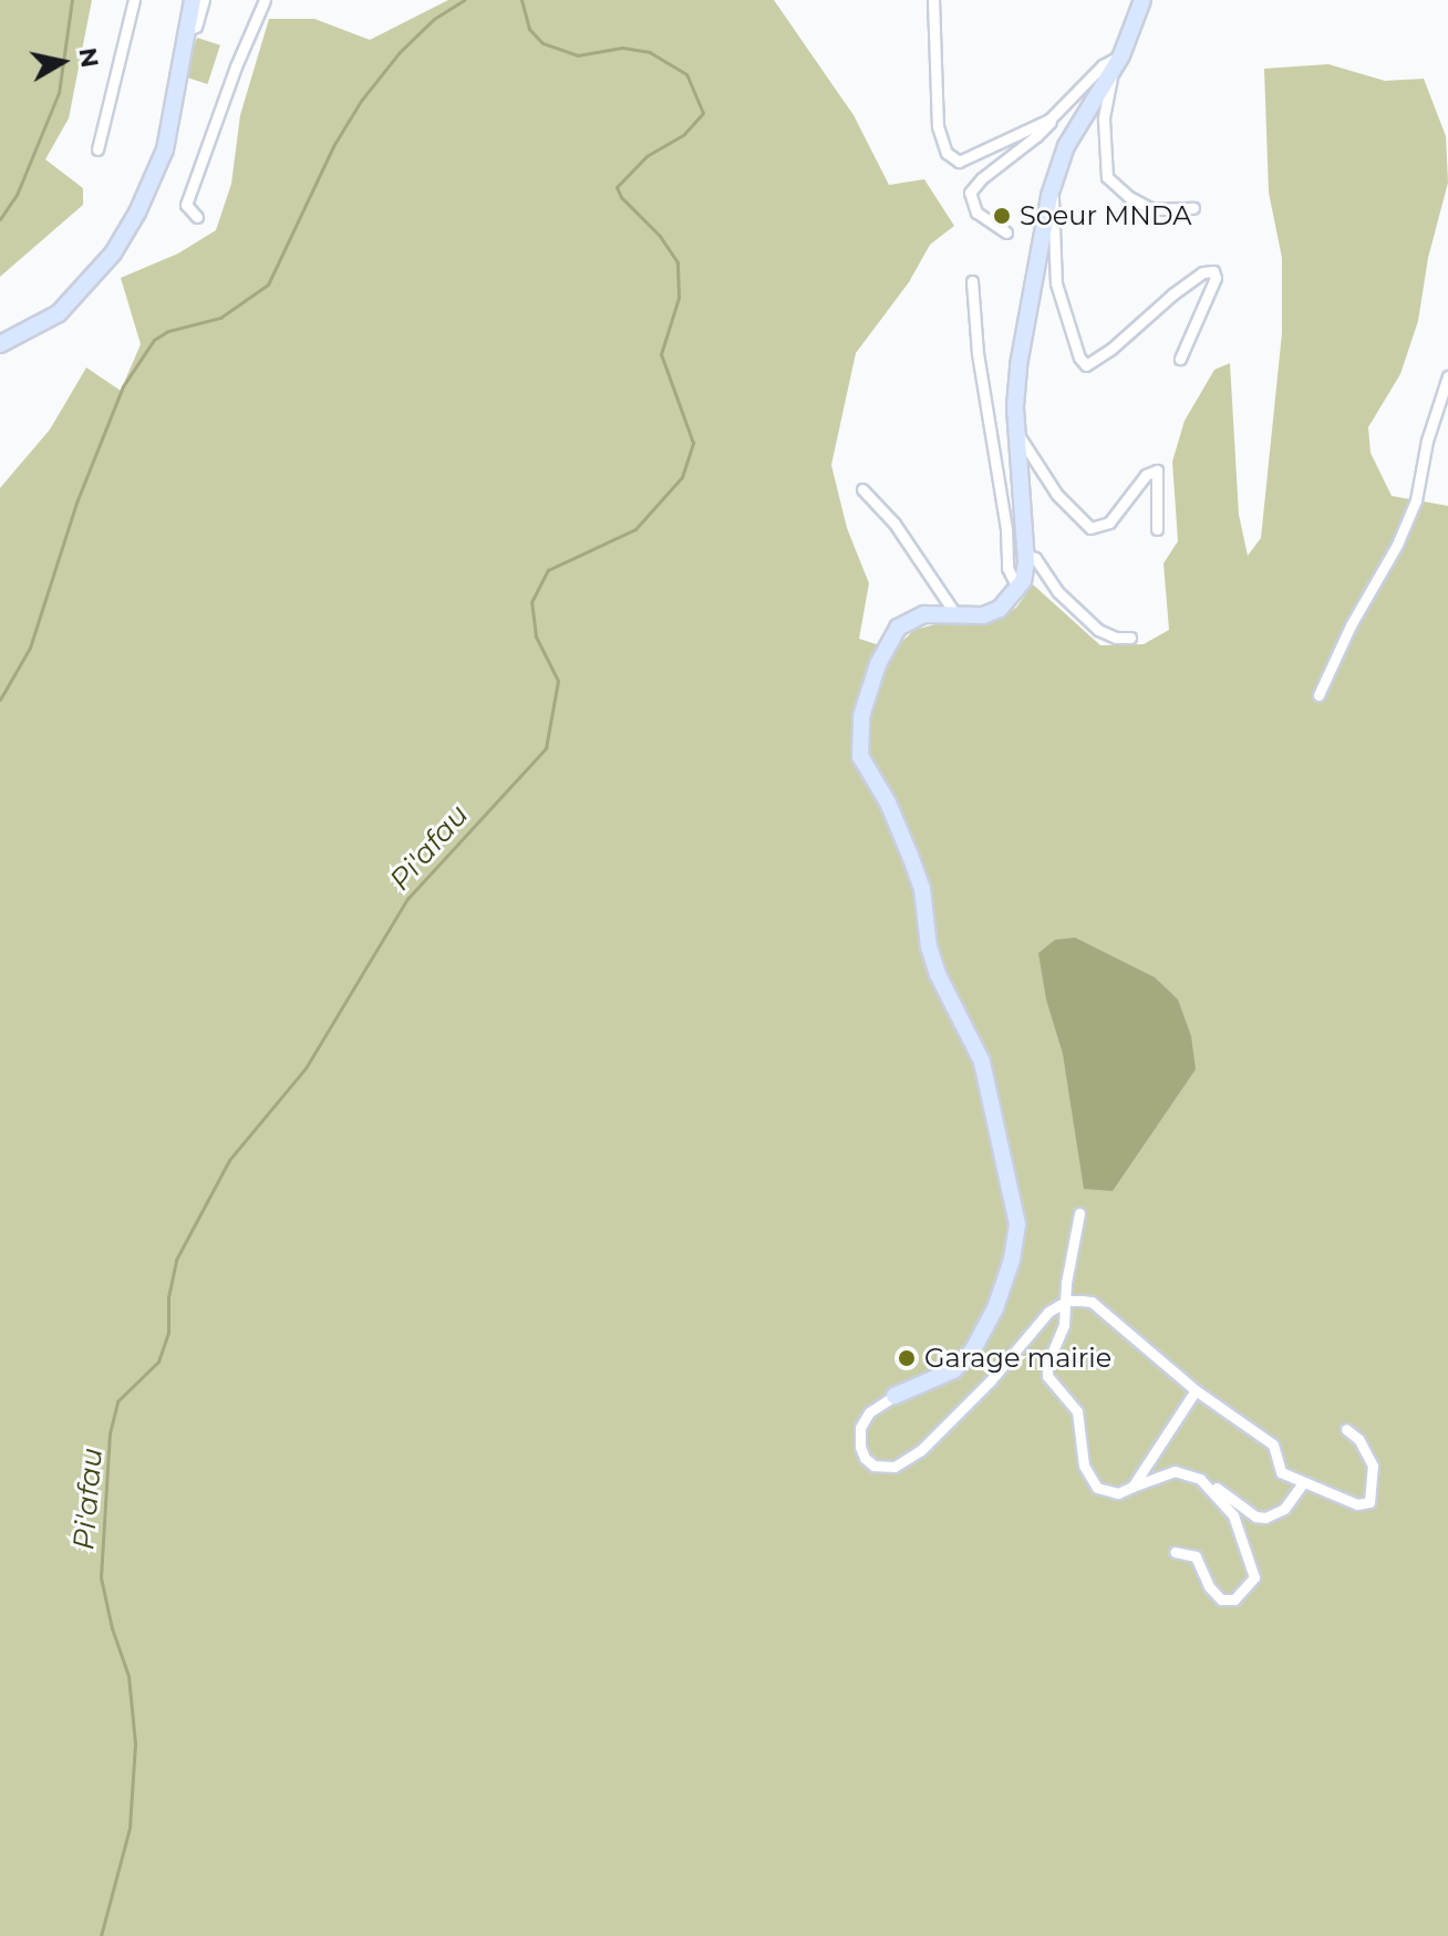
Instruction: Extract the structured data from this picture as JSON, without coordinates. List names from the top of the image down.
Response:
{
  "water": ["Pi'afau"],
  "places": ["Soeur MNDA", "Garage mairie"],
  "north": "right"
}
